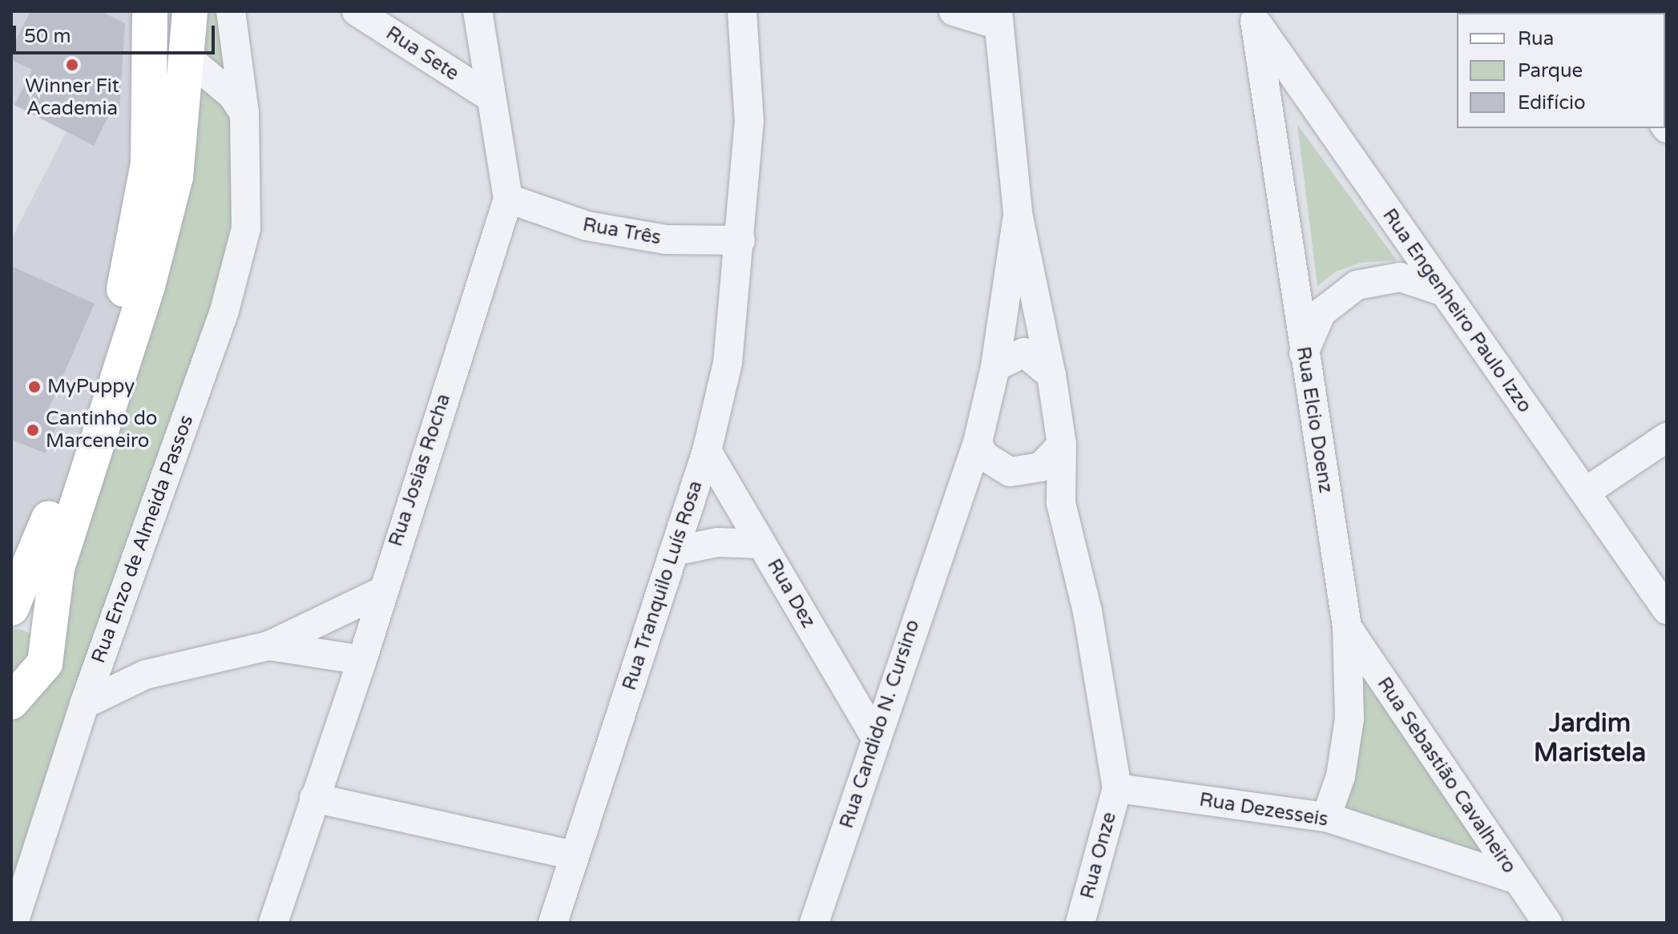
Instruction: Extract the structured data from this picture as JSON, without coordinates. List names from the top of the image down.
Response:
{
  "streets": {
    "street": [
      "Rua Sete",
      "Rua Três",
      "Rua Engenheiro Paulo Izzo",
      "Rua Elcio Doenz",
      "Rua Josias Rocha",
      "Rua Enzo de Almeida Passos",
      "Rua Tranquilo Luís Rosa",
      "Rua Dez",
      "Rua Candido N. Cursino",
      "Rua Sebastião Cavalheiro",
      "Rua Dezesseis",
      "Rua Onze"
    ]
  },
  "crossings": [
    ["Rua Sete", "Rua Josias Rocha"],
    ["Rua Três", "Rua Josias Rocha"],
    ["Rua Três", "Rua Tranquilo Luís Rosa"],
    ["Rua Engenheiro Paulo Izzo", "Rua Elcio Doenz"],
    ["Rua Elcio Doenz", "Rua Sebastião Cavalheiro"],
    ["Rua Elcio Doenz", "Rua Dezesseis"],
    ["Rua Tranquilo Luís Rosa", "Rua Dez"],
    ["Rua Dez", "Rua Candido N. Cursino"],
    ["Rua Sebastião Cavalheiro", "Rua Dezesseis"],
    ["Rua Dezesseis", "Rua Onze"]
  ],
  "districts": ["Jardim Maristela"],
  "places": ["Winner Fit Academia", "MyPuppy", "Cantinho do Marceneiro"],
  "legend": ["Rua", "Parque", "Edifício"],
  "scale_bar": "50 m"
}
